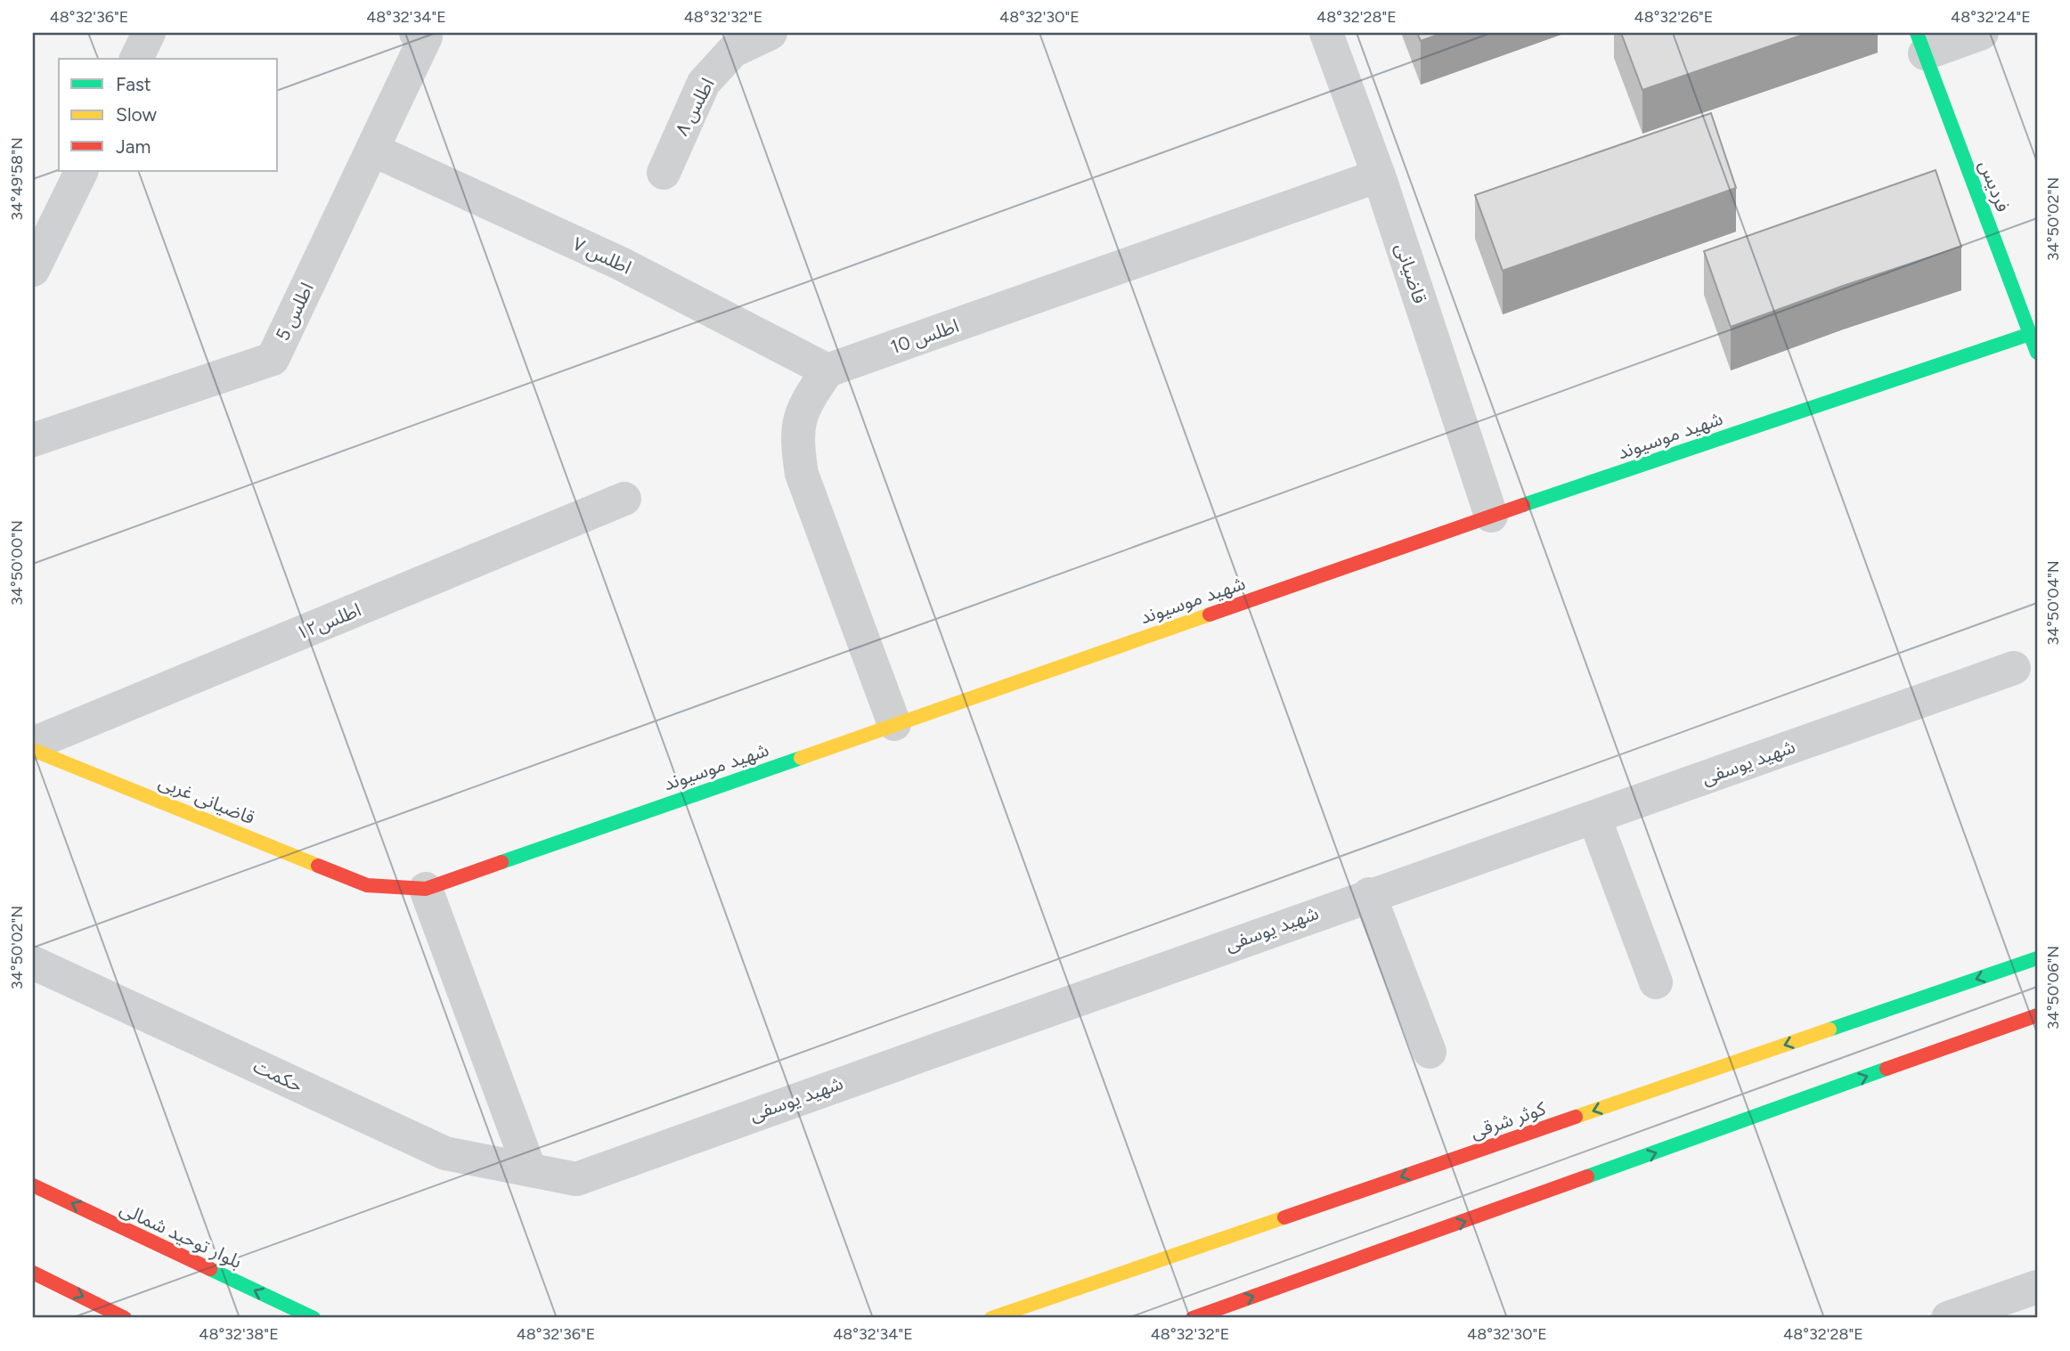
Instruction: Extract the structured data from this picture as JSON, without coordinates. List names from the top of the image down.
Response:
{
  "streets": {
    "street": [
      "اطلس ۸",
      "فردیس",
      "اطلس ۷",
      "قاضیانی",
      "اطلس 5",
      "اطلس 10",
      "شهید موسیوند",
      "اطلس۱۲",
      "شهید یوسفی",
      "قاضیانی غربی",
      "حکمت",
      "کوثر شرقی",
      "بلوار توحید شمالی"
    ]
  },
  "crossings": [
    ["فردیس", "شهید موسیوند"],
    ["اطلس ۷", "اطلس 5"],
    ["اطلس ۷", "اطلس 10"],
    ["قاضیانی", "اطلس 10"],
    ["قاضیانی", "شهید موسیوند"],
    ["شهید موسیوند", "قاضیانی غربی"],
    ["شهید یوسفی", "حکمت"]
  ],
  "legend": ["Fast", "Slow", "Jam"],
  "coordinates": [
    "48°32'36\"E",
    "48°32'34\"E",
    "48°32'32\"E",
    "48°32'30\"E",
    "48°32'28\"E",
    "48°32'26\"E",
    "48°32'24\"E",
    "34°49'58\"N",
    "34°50'02\"N",
    "34°50'00\"N",
    "34°50'04\"N",
    "34°50'06\"N",
    "48°32'38\"E"
  ]
}
